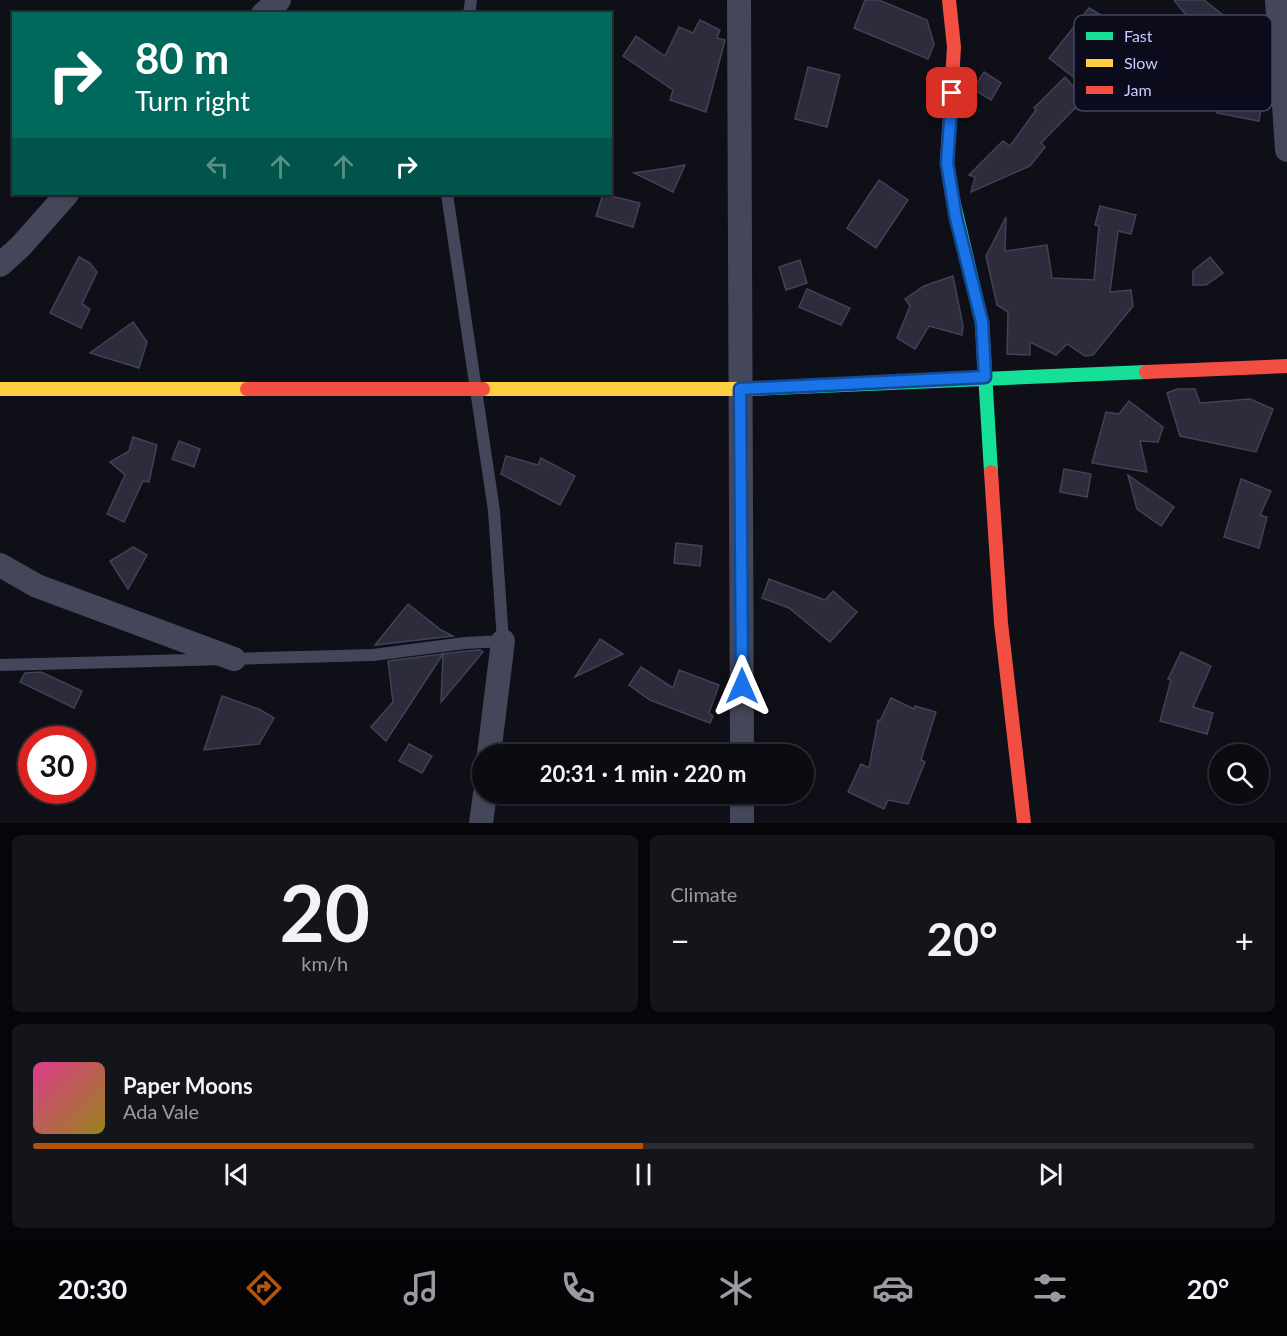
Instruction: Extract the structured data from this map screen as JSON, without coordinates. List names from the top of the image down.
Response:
{
  "legend": ["Fast", "Slow", "Jam"],
  "page": {
    "turn": ["80 m", "Turn right"],
    "limit": "30",
    "trip": "20:31 · 1 min · 220 m",
    "tile": [
      ["20", "km/h"],
      "Climate"
    ],
    "heat": ["−", "20°", "+"],
    "song": ["Paper Moons", "Ada Vale"],
    "tabs": ["20:30", "20°"]
  }
}
